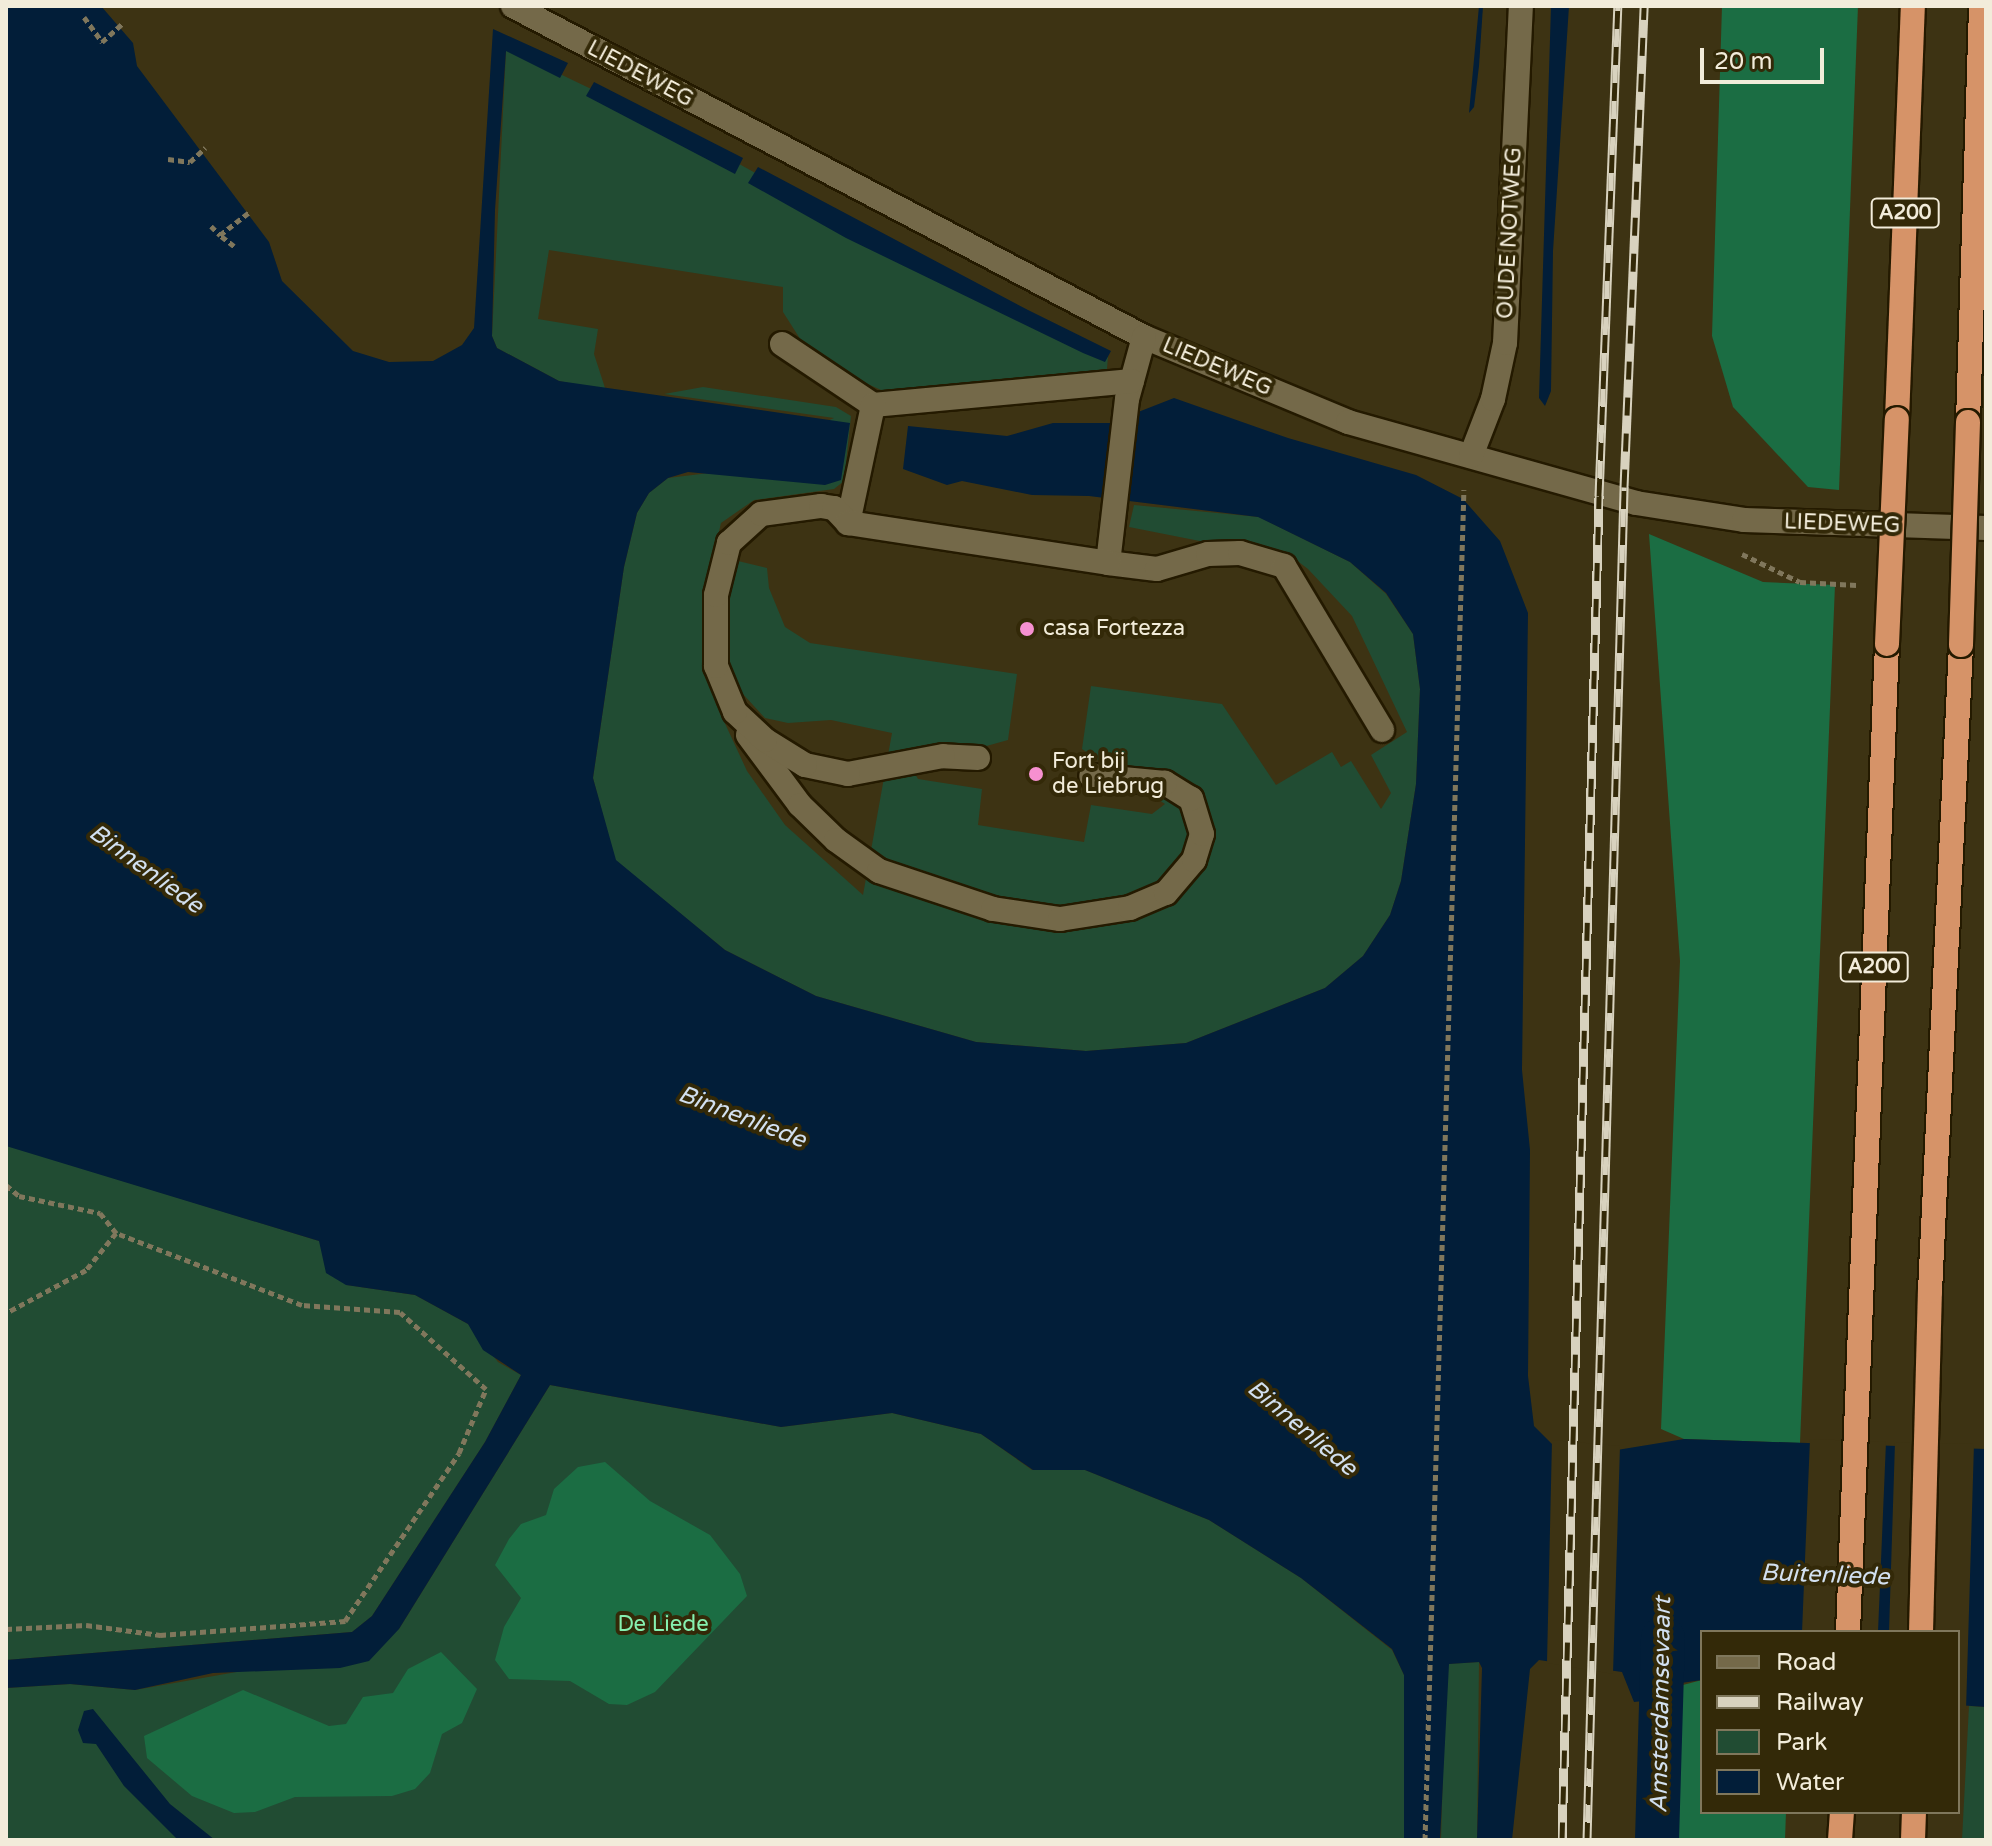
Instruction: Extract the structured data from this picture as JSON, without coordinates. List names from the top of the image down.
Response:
{
  "streets": {
    "highway": ["A200"],
    "street": ["LIEDEWEG", "OUDE NOTWEG"]
  },
  "crossings": [
    ["LIEDEWEG", "OUDE NOTWEG"]
  ],
  "water": ["Binnenliede", "Buitenliede", "Amsterdamsevaart"],
  "parks": ["De Liede"],
  "places": ["casa Fortezza", "Fort bij de Liebrug"],
  "legend": [
    "Road",
    "Railway",
    "Park",
    "Water"
  ],
  "scale_bar": "20 m"
}
